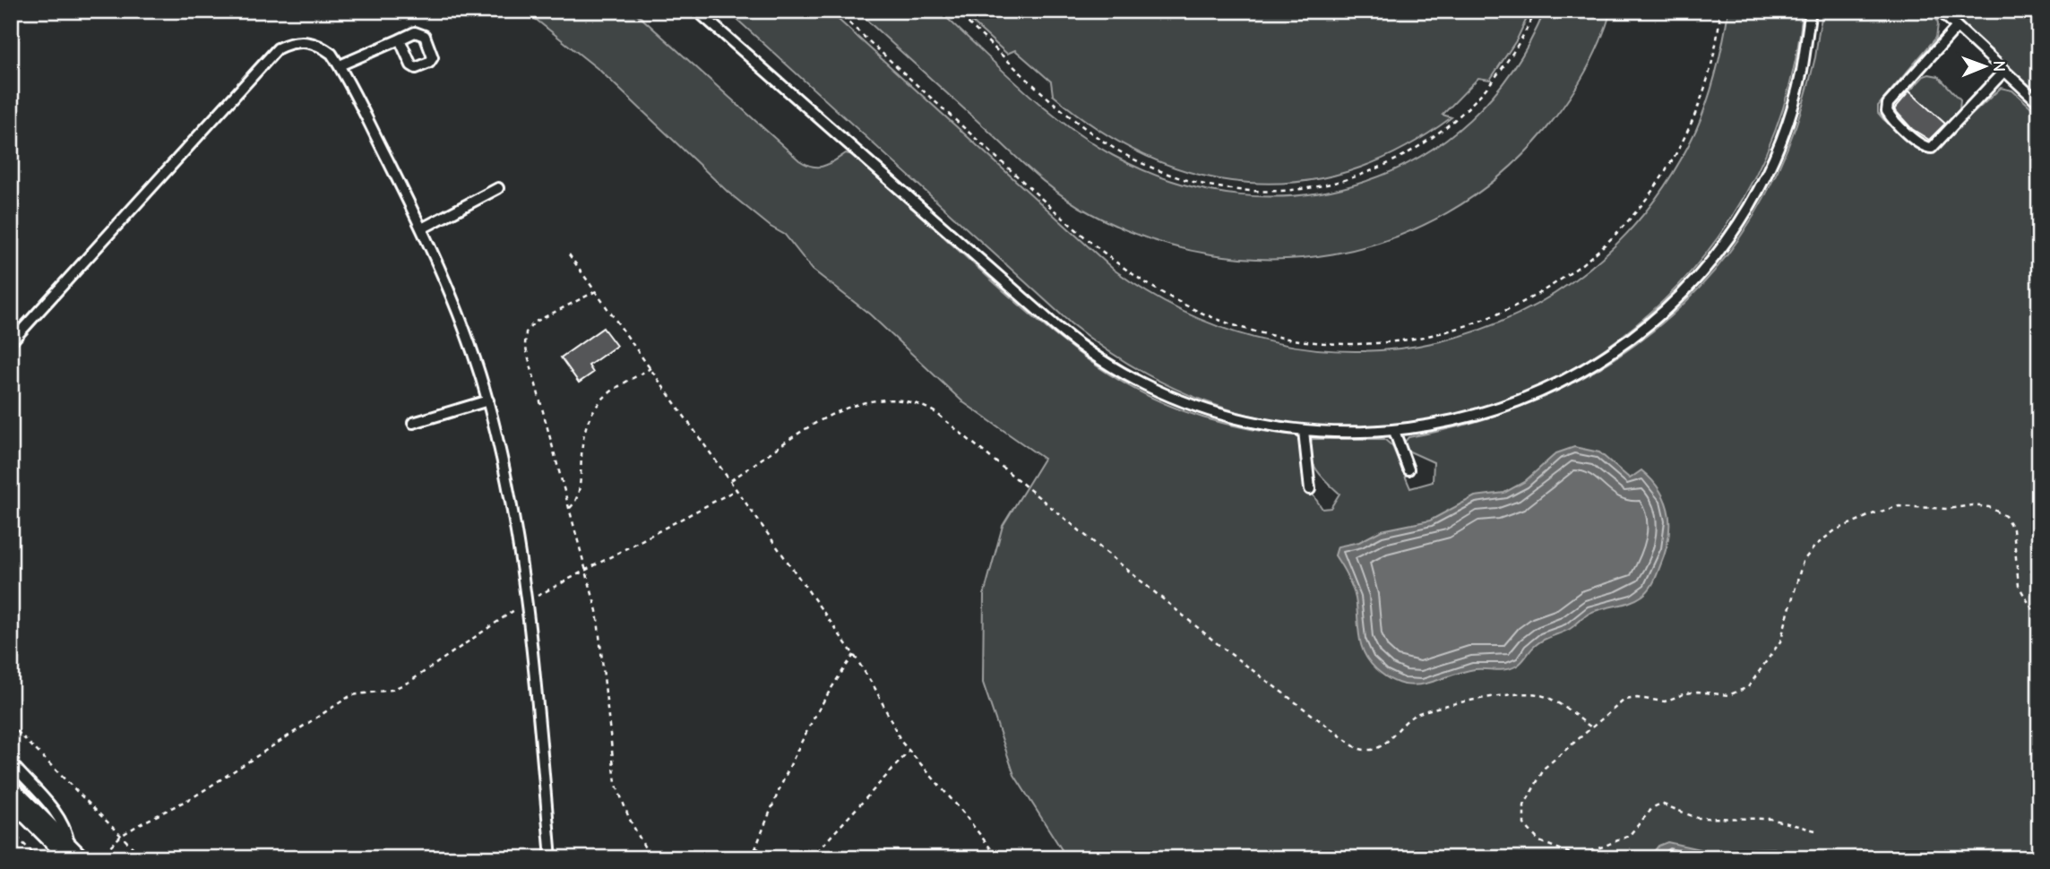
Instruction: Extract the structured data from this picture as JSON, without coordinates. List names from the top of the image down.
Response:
{
  "north": "right"
}
